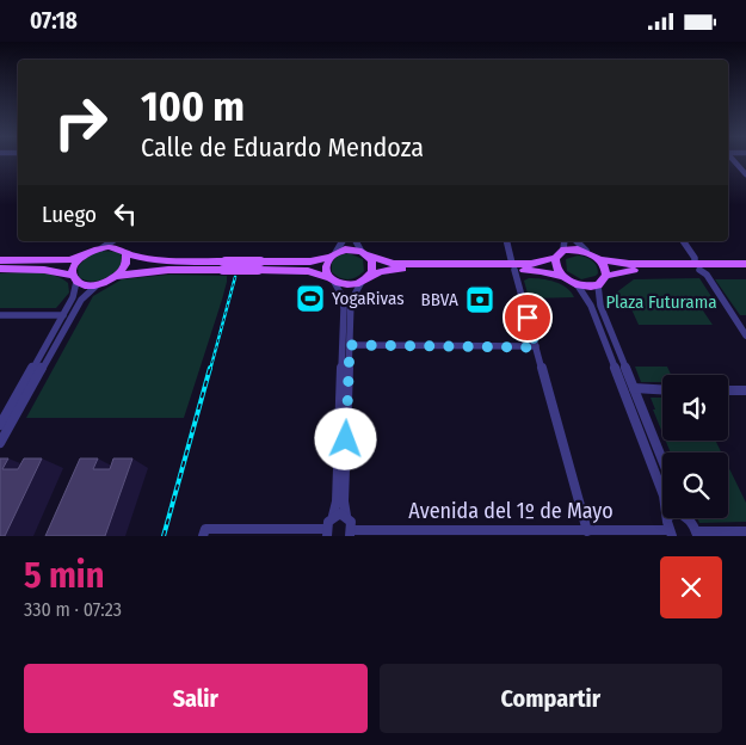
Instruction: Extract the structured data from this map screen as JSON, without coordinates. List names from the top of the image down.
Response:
{
  "streets": {
    "street": ["Avenida del 1º de Mayo"]
  },
  "parks": ["Plaza Futurama"],
  "places": {
    "sports": ["YogaRivas"],
    "bank": ["BBVA"]
  },
  "page": {
    "status": "07:18",
    "turn": ["100 m", "Calle de Eduardo Mendoza"],
    "then": "Luego",
    "heading": ["5 min", "330 m · 07:23"],
    "buttons": ["Salir", "Compartir"]
  }
}
